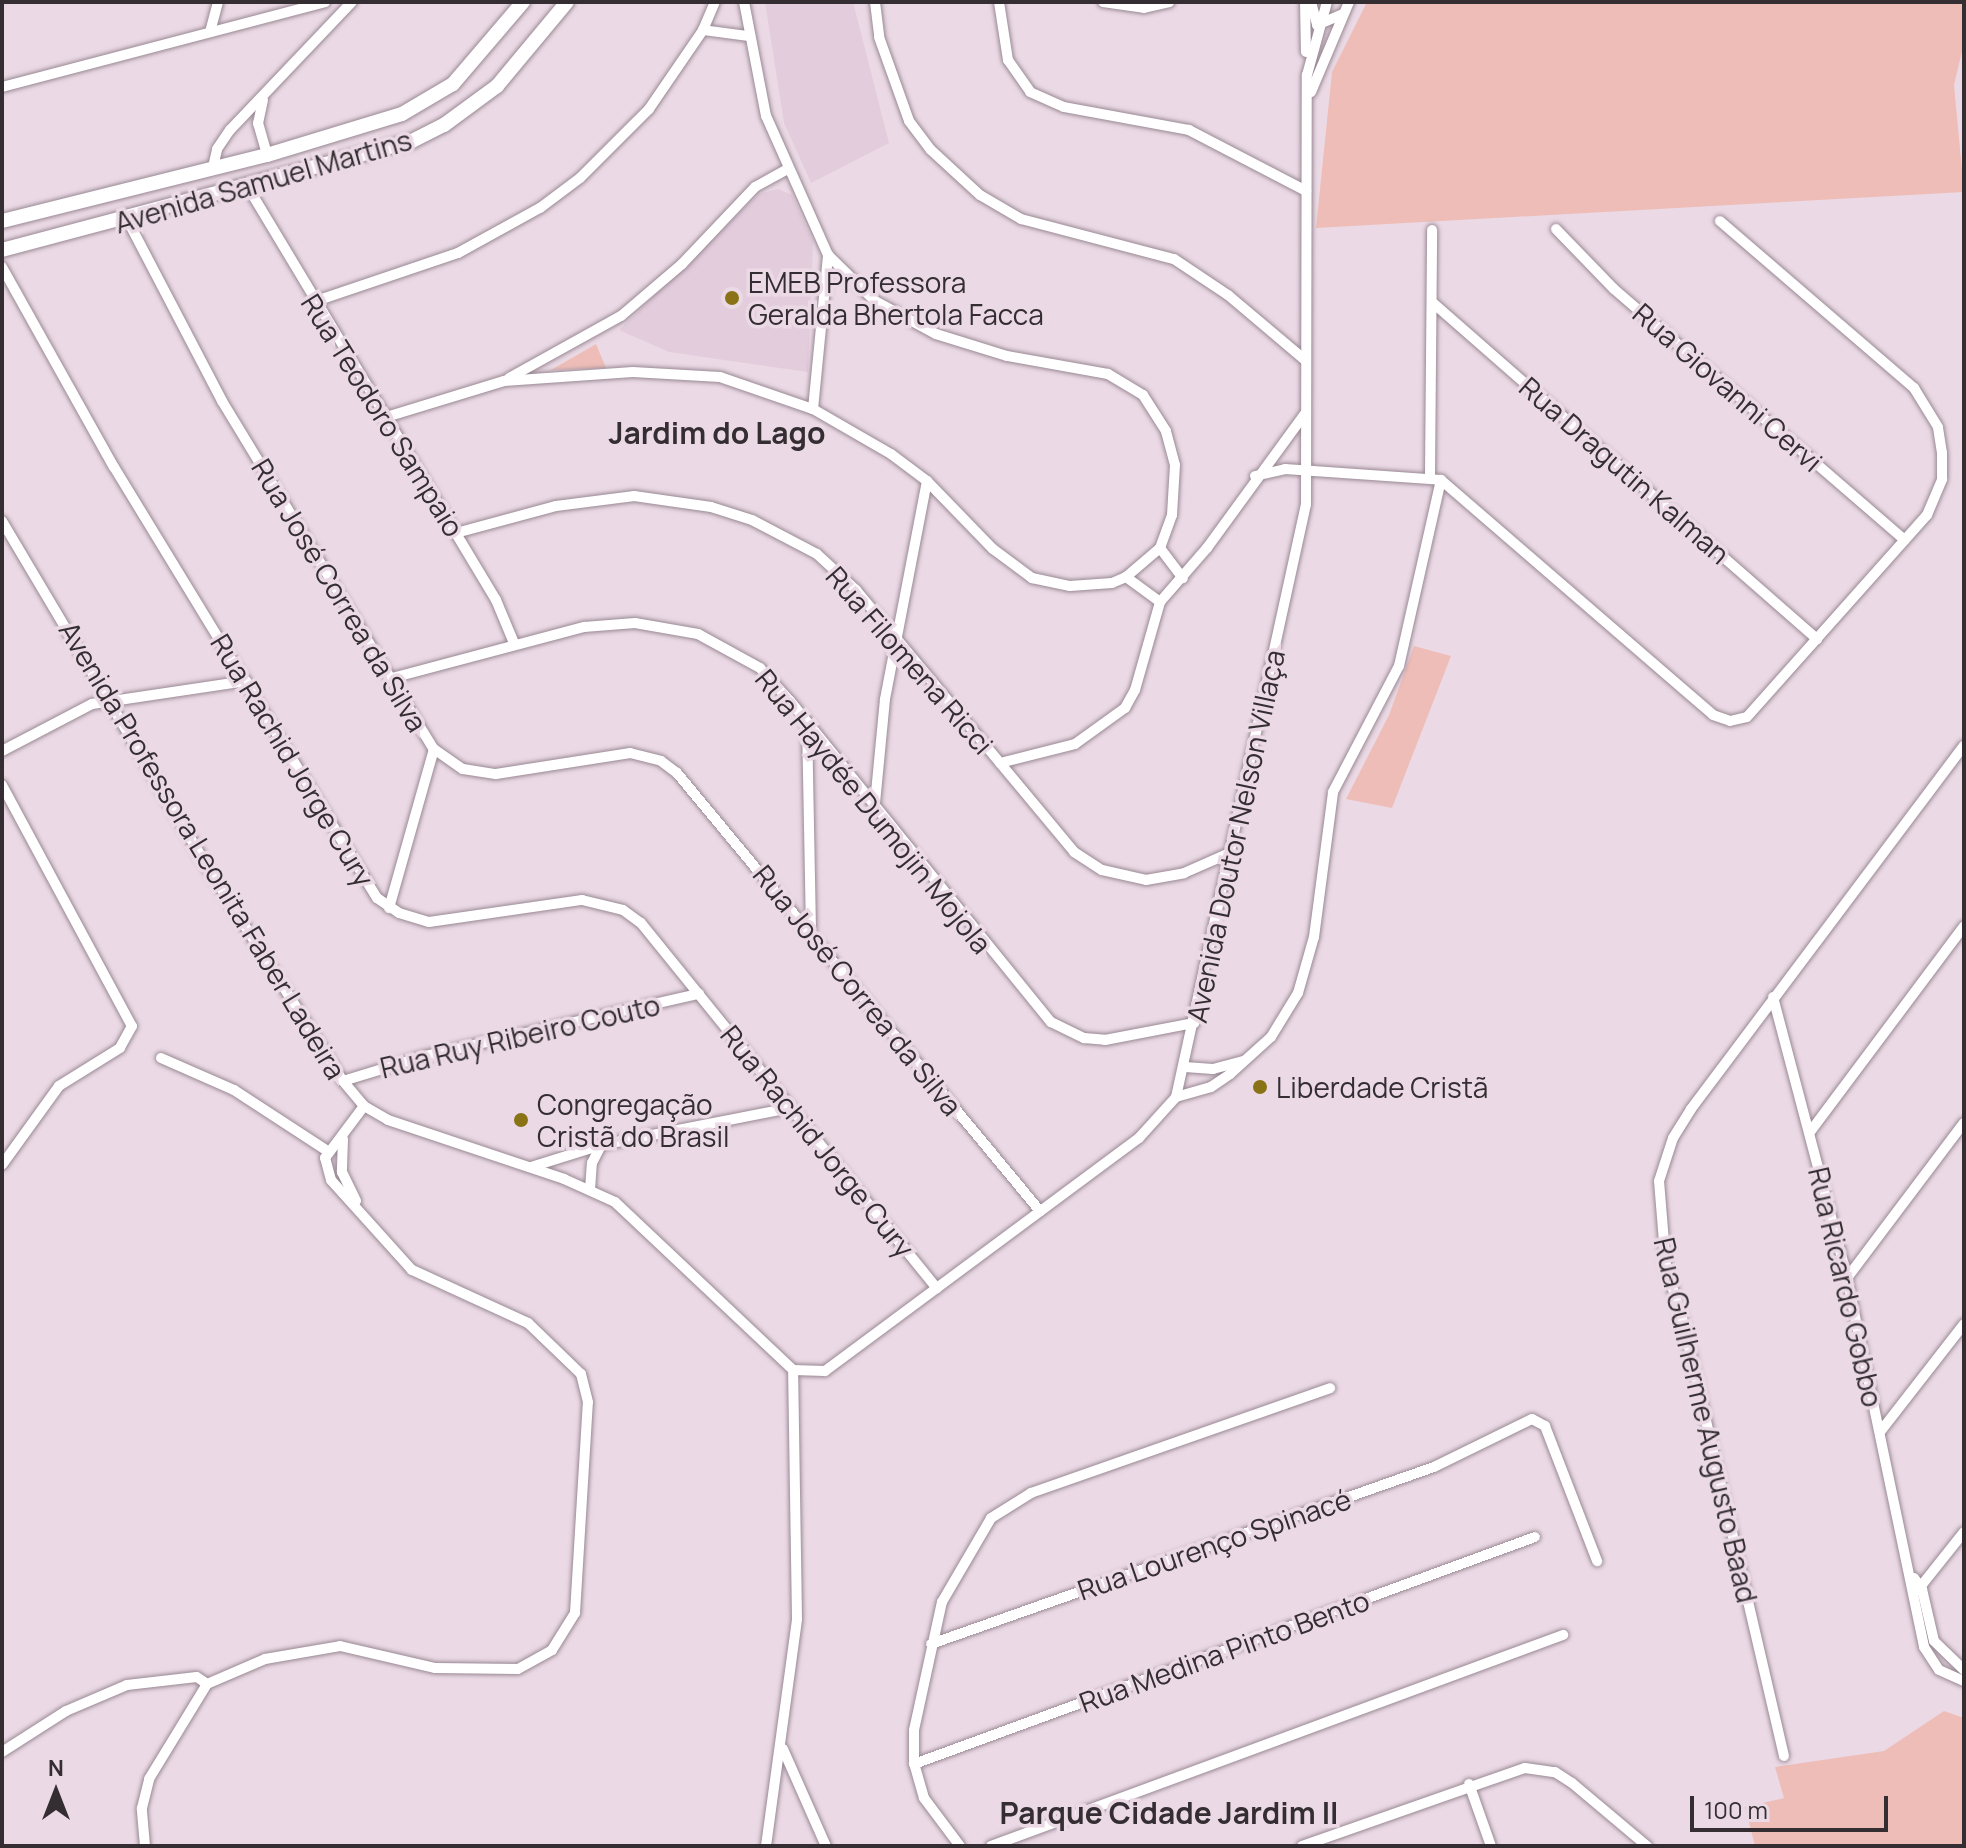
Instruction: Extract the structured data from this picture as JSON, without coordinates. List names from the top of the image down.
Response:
{
  "streets": {
    "main road": ["Avenida Samuel Martins"],
    "street": [
      "Rua Giovanni Cervi",
      "Rua Teodoro Sampaio",
      "Rua Dragutin Kalman",
      "Rua José Correa da Silva",
      "Rua Filomena Ricci",
      "Rua Rachid Jorge Cury",
      "Rua Haydée Dumojin Mojola",
      "Avenida Doutor Nelson Villaça",
      "Avenida Professora Leonita Faber Ladeira",
      "Rua Ruy Ribeiro Couto",
      "Rua Ricardo Gobbo",
      "Rua Guilherme Augusto Baad",
      "Rua Lourenço Spinacé",
      "Rua Medina Pinto Bento"
    ]
  },
  "crossings": [
    ["Avenida Samuel Martins", "Rua Teodoro Sampaio"],
    ["Avenida Samuel Martins", "Rua José Correa da Silva"],
    ["Rua Teodoro Sampaio", "Rua Filomena Ricci"],
    ["Rua Teodoro Sampaio", "Rua Haydée Dumojin Mojola"],
    ["Rua José Correa da Silva", "Rua Haydée Dumojin Mojola"],
    ["Rua José Correa da Silva", "Avenida Doutor Nelson Villaça"],
    ["Rua Filomena Ricci", "Avenida Doutor Nelson Villaça"],
    ["Rua Rachid Jorge Cury", "Avenida Doutor Nelson Villaça"],
    ["Rua Rachid Jorge Cury", "Rua Ruy Ribeiro Couto"],
    ["Rua Haydée Dumojin Mojola", "Avenida Doutor Nelson Villaça"],
    ["Avenida Doutor Nelson Villaça", "Avenida Professora Leonita Faber Ladeira"],
    ["Avenida Professora Leonita Faber Ladeira", "Rua Ruy Ribeiro Couto"],
    ["Rua Ricardo Gobbo", "Rua Guilherme Augusto Baad"]
  ],
  "districts": ["Jardim do Lago", "Parque Cidade Jardim II"],
  "places": ["EMEB Professora Geralda Bhertola Facca", "Liberdade Cristã", "Congregação Cristã do Brasil"],
  "scale_bar": "100 m",
  "north": "top"
}
